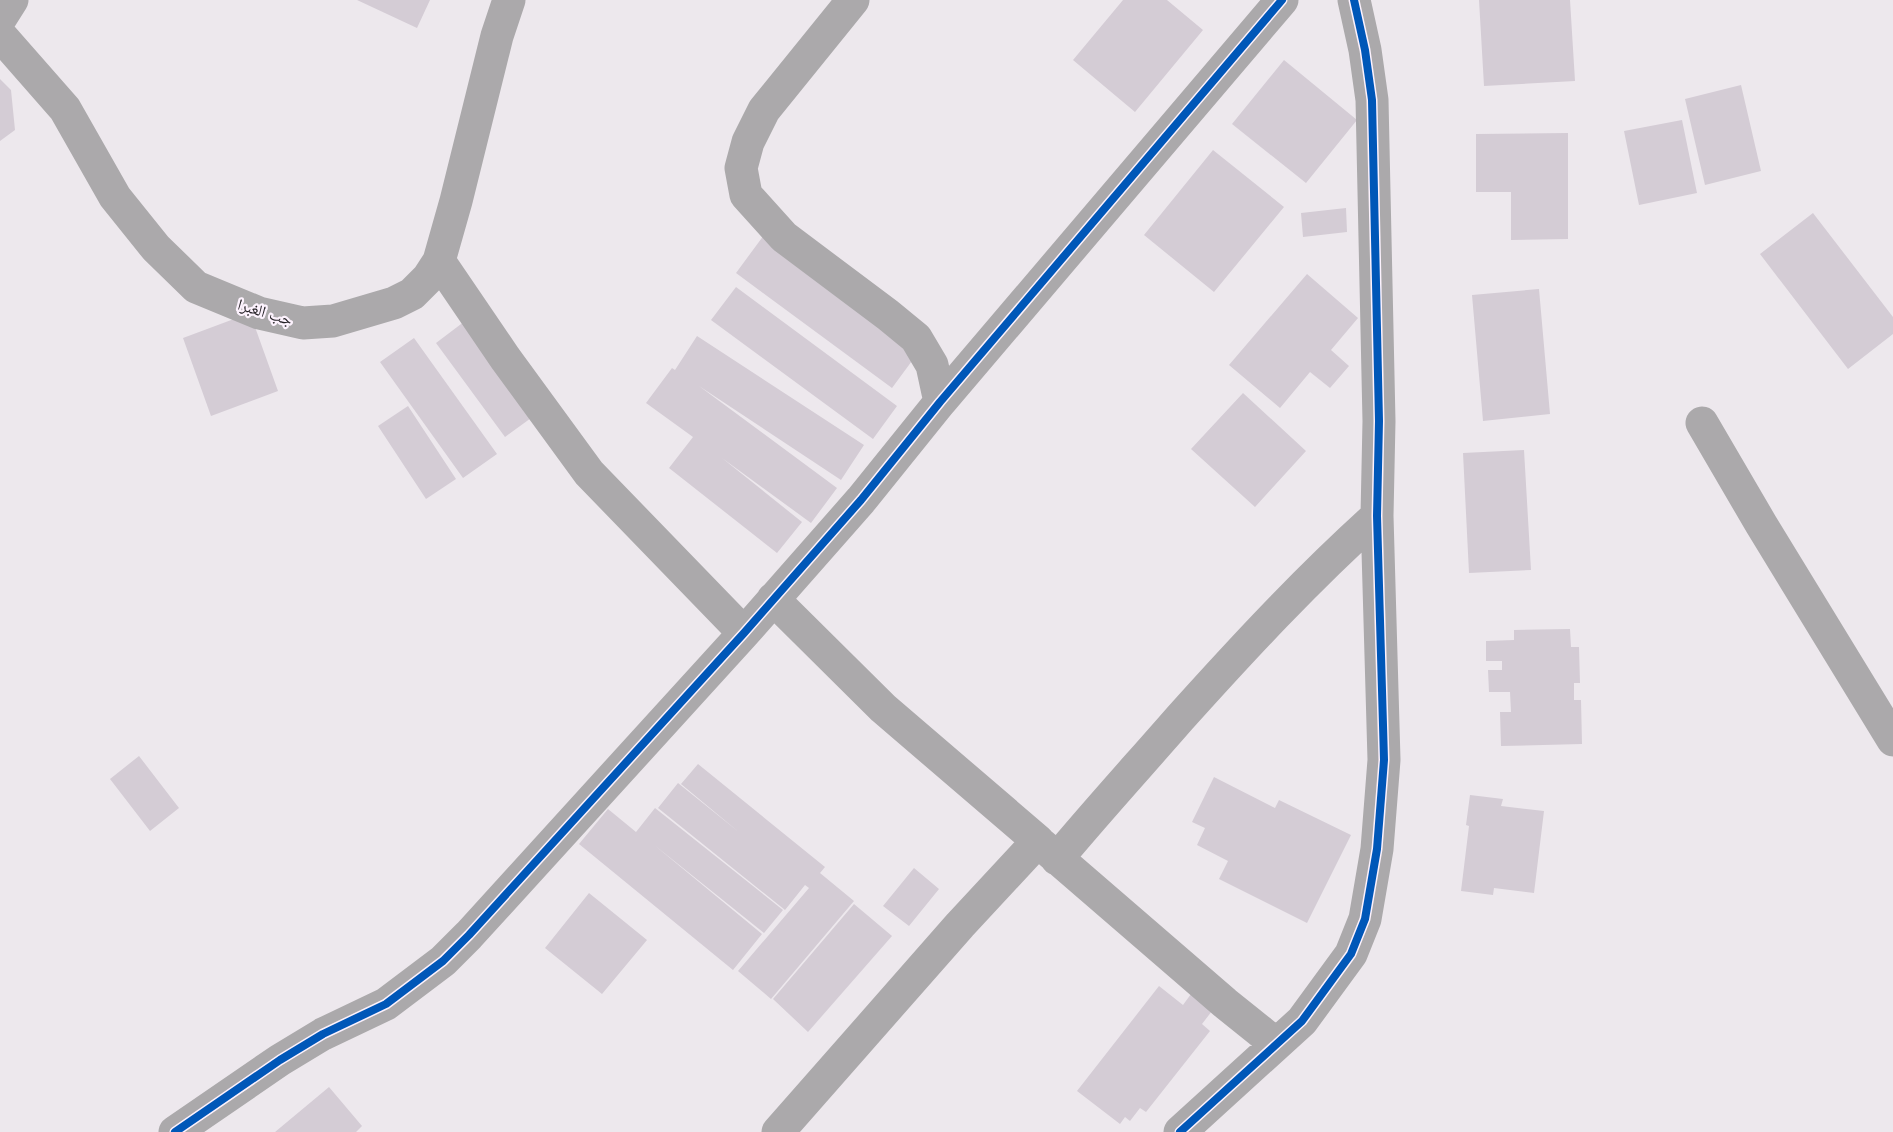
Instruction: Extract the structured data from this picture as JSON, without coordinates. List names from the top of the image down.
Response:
{
  "streets": {
    "street": ["جب الغبرا"]
  }
}
